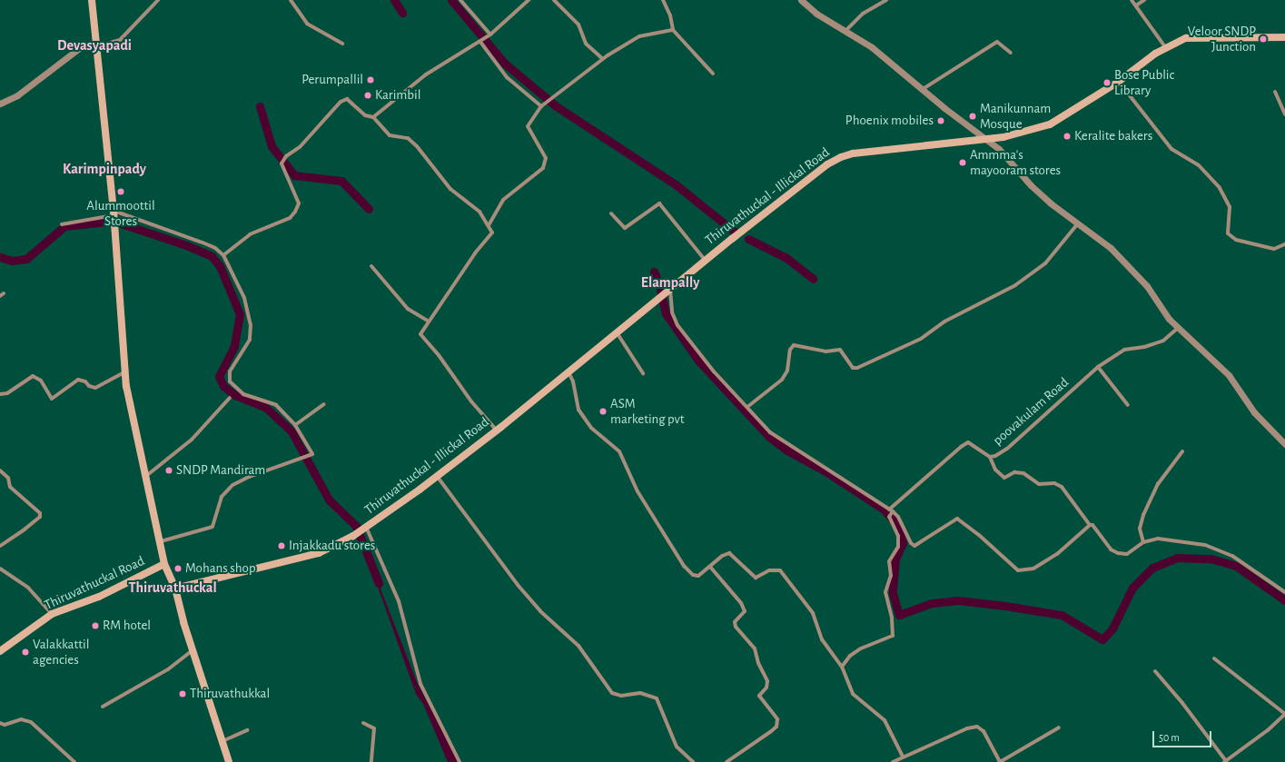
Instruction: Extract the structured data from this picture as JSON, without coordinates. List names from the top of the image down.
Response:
{
  "streets": {
    "main road": ["Thiruvathuckal - Illickal Road", "Thiruvathuckal Road"],
    "street": ["poovakulam Road"]
  },
  "districts": [
    "Devasyapadi",
    "Karimpinpady",
    "Elampally",
    "Thiruvathuckal"
  ],
  "places": [
    "Veloor SNDP Junction",
    "Perumpallil",
    "Bose Public Library",
    "Karimbil",
    "Manikunnam Mosque",
    "Phoenix mobiles",
    "Keralite bakers",
    "Ammma's mayooram stores",
    "Alummoottil Stores",
    "ASM marketing pvt",
    "SNDP Mandiram",
    "Injakkadu stores",
    "Mohans shop",
    "RM hotel",
    "Valakkattil agencies",
    "Thiruvathukkal"
  ],
  "scale_bar": "50 m"
}
